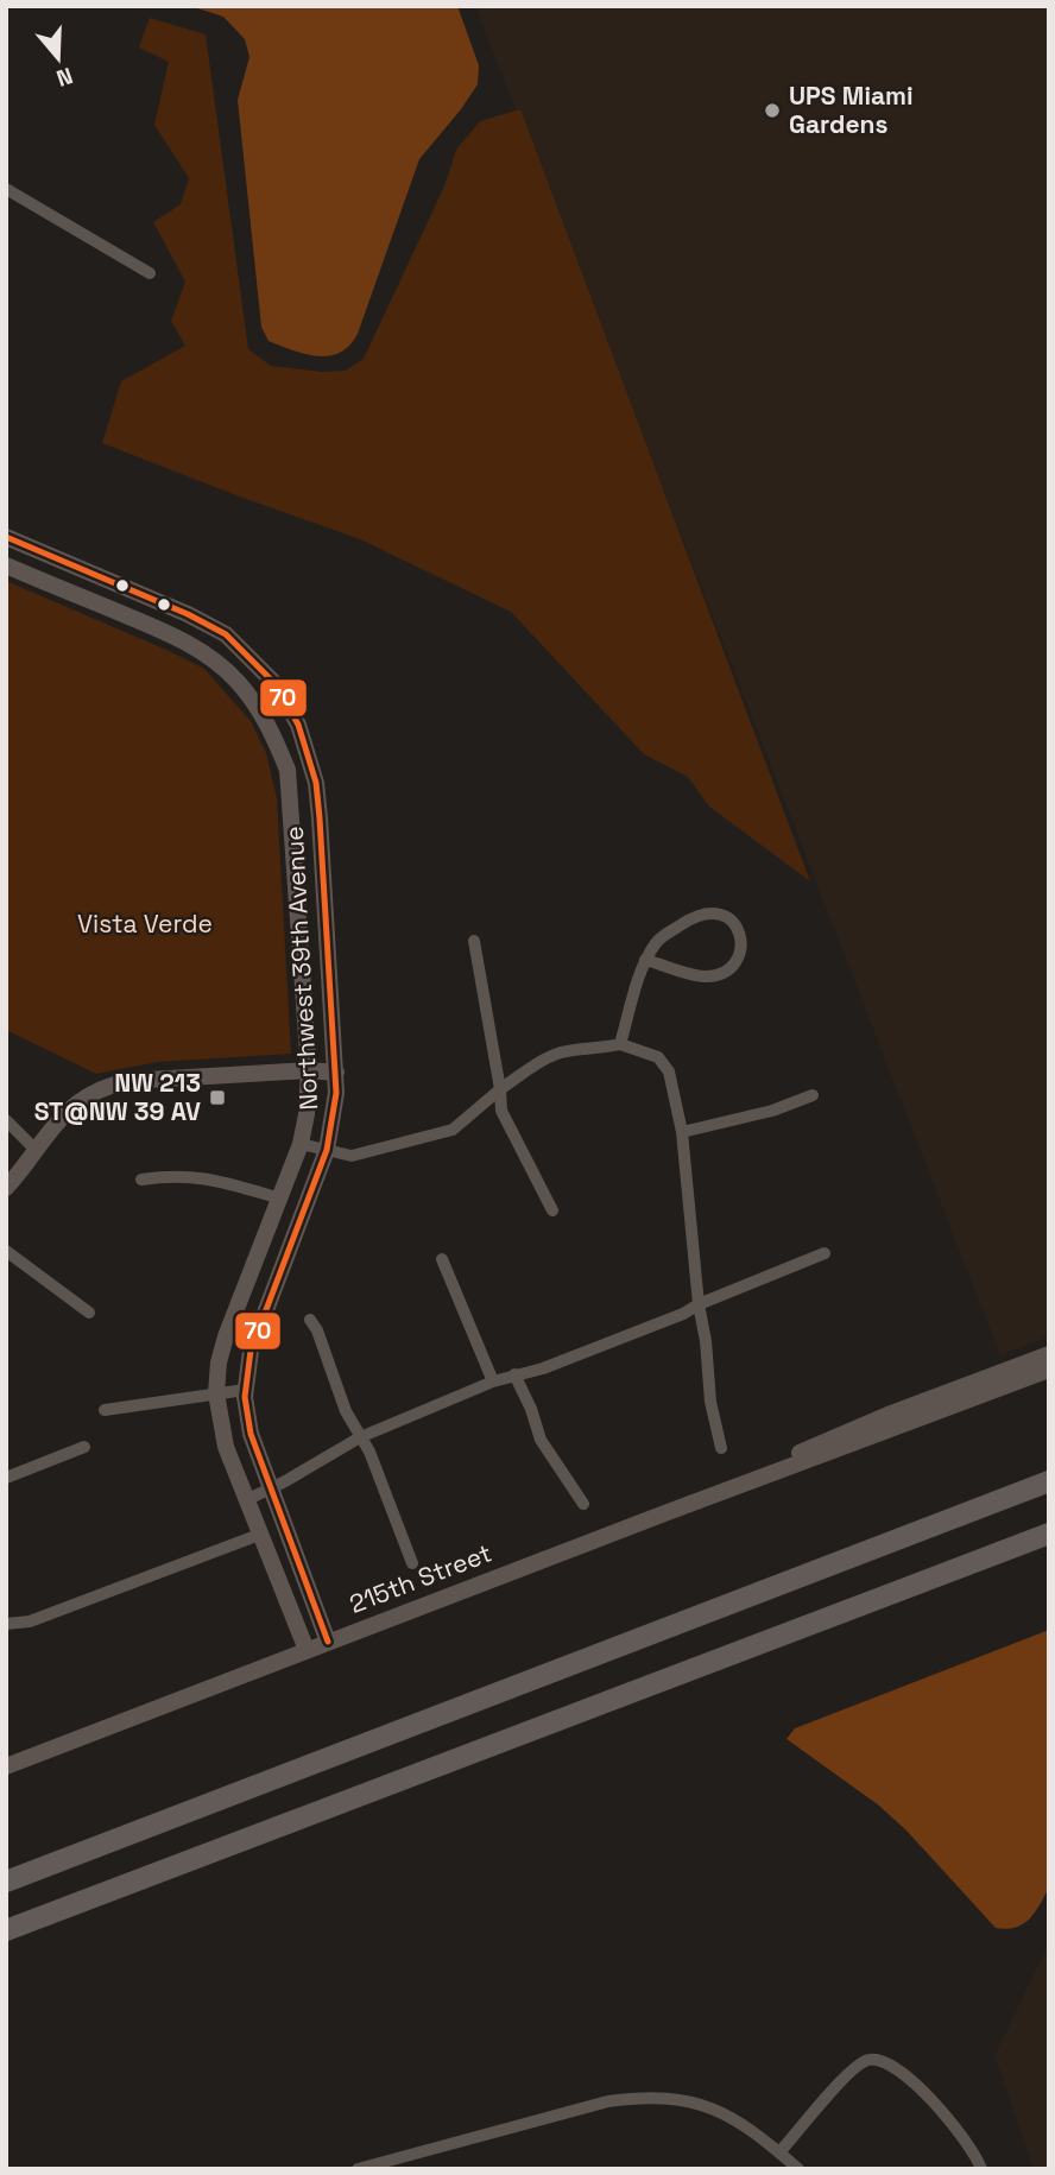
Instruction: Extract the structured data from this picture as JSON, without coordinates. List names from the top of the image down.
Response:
{
  "streets": {
    "street": ["Northwest 39th Avenue", "215th Street"]
  },
  "crossings": [
    ["Northwest 39th Avenue", "215th Street"]
  ],
  "parks": ["Vista Verde"],
  "places": {
    "other": ["UPS Miami Gardens"],
    "transit": ["NW 213 ST@NW 39 AV"]
  },
  "lines": ["transit line 70"],
  "north": "bottom"
}
